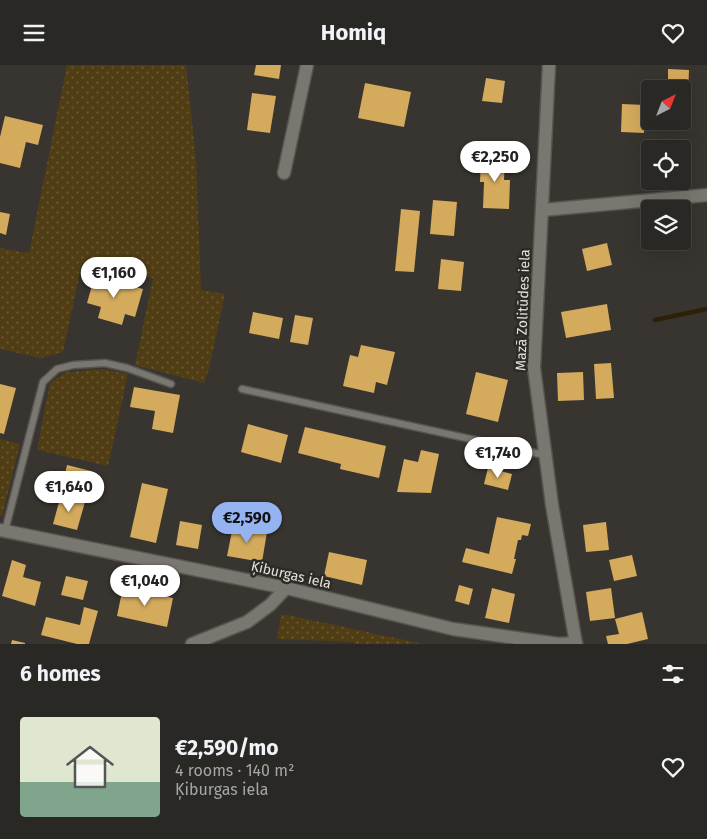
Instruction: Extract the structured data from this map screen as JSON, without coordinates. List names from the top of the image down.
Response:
{
  "streets": {
    "street": ["Mazā Zolitūdes iela", "Ķiburgas iela"]
  },
  "crossings": [
    ["Mazā Zolitūdes iela", "Ķiburgas iela"]
  ],
  "north": "top right",
  "page": {
    "header": "Homiq",
    "price": [
      "€2,250",
      "€1,160",
      "€1,740",
      "€1,640",
      "€2,590",
      "€1,040"
    ],
    "heading": "6 homes",
    "list": [
      {
        "name": "€2,590/mo",
        "note": "4 rooms · 140 m² · Ķiburgas iela"
      }
    ]
  }
}
